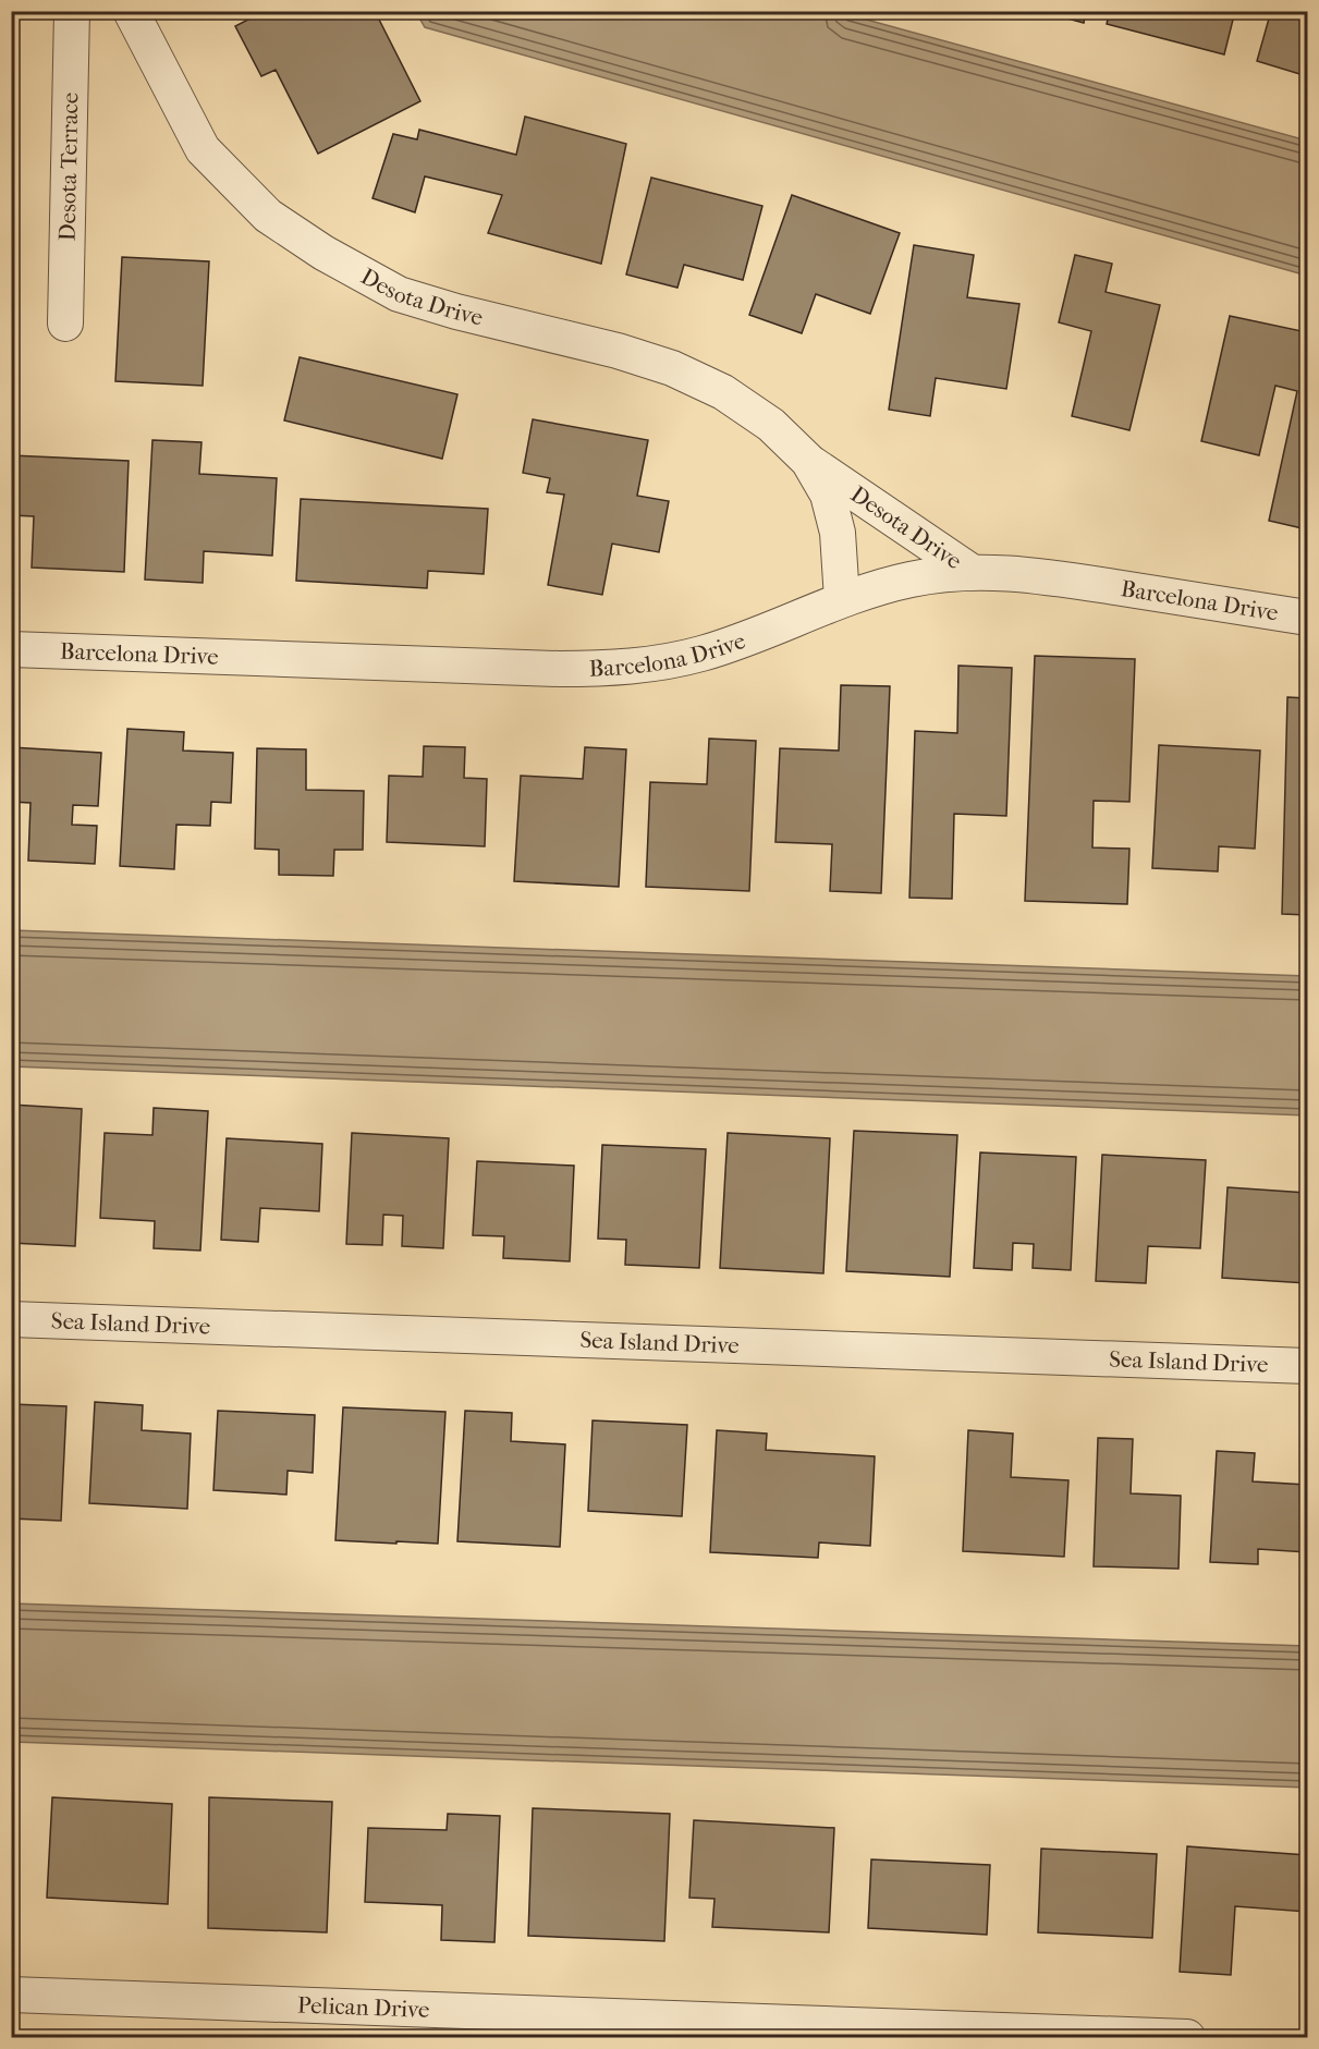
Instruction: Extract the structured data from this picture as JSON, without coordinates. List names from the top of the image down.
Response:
{
  "streets": {
    "street": [
      "Desota Terrace",
      "Desota Drive",
      "Barcelona Drive",
      "Sea Island Drive",
      "Pelican Drive"
    ]
  },
  "crossings": [
    ["Desota Drive", "Barcelona Drive"]
  ]
}
